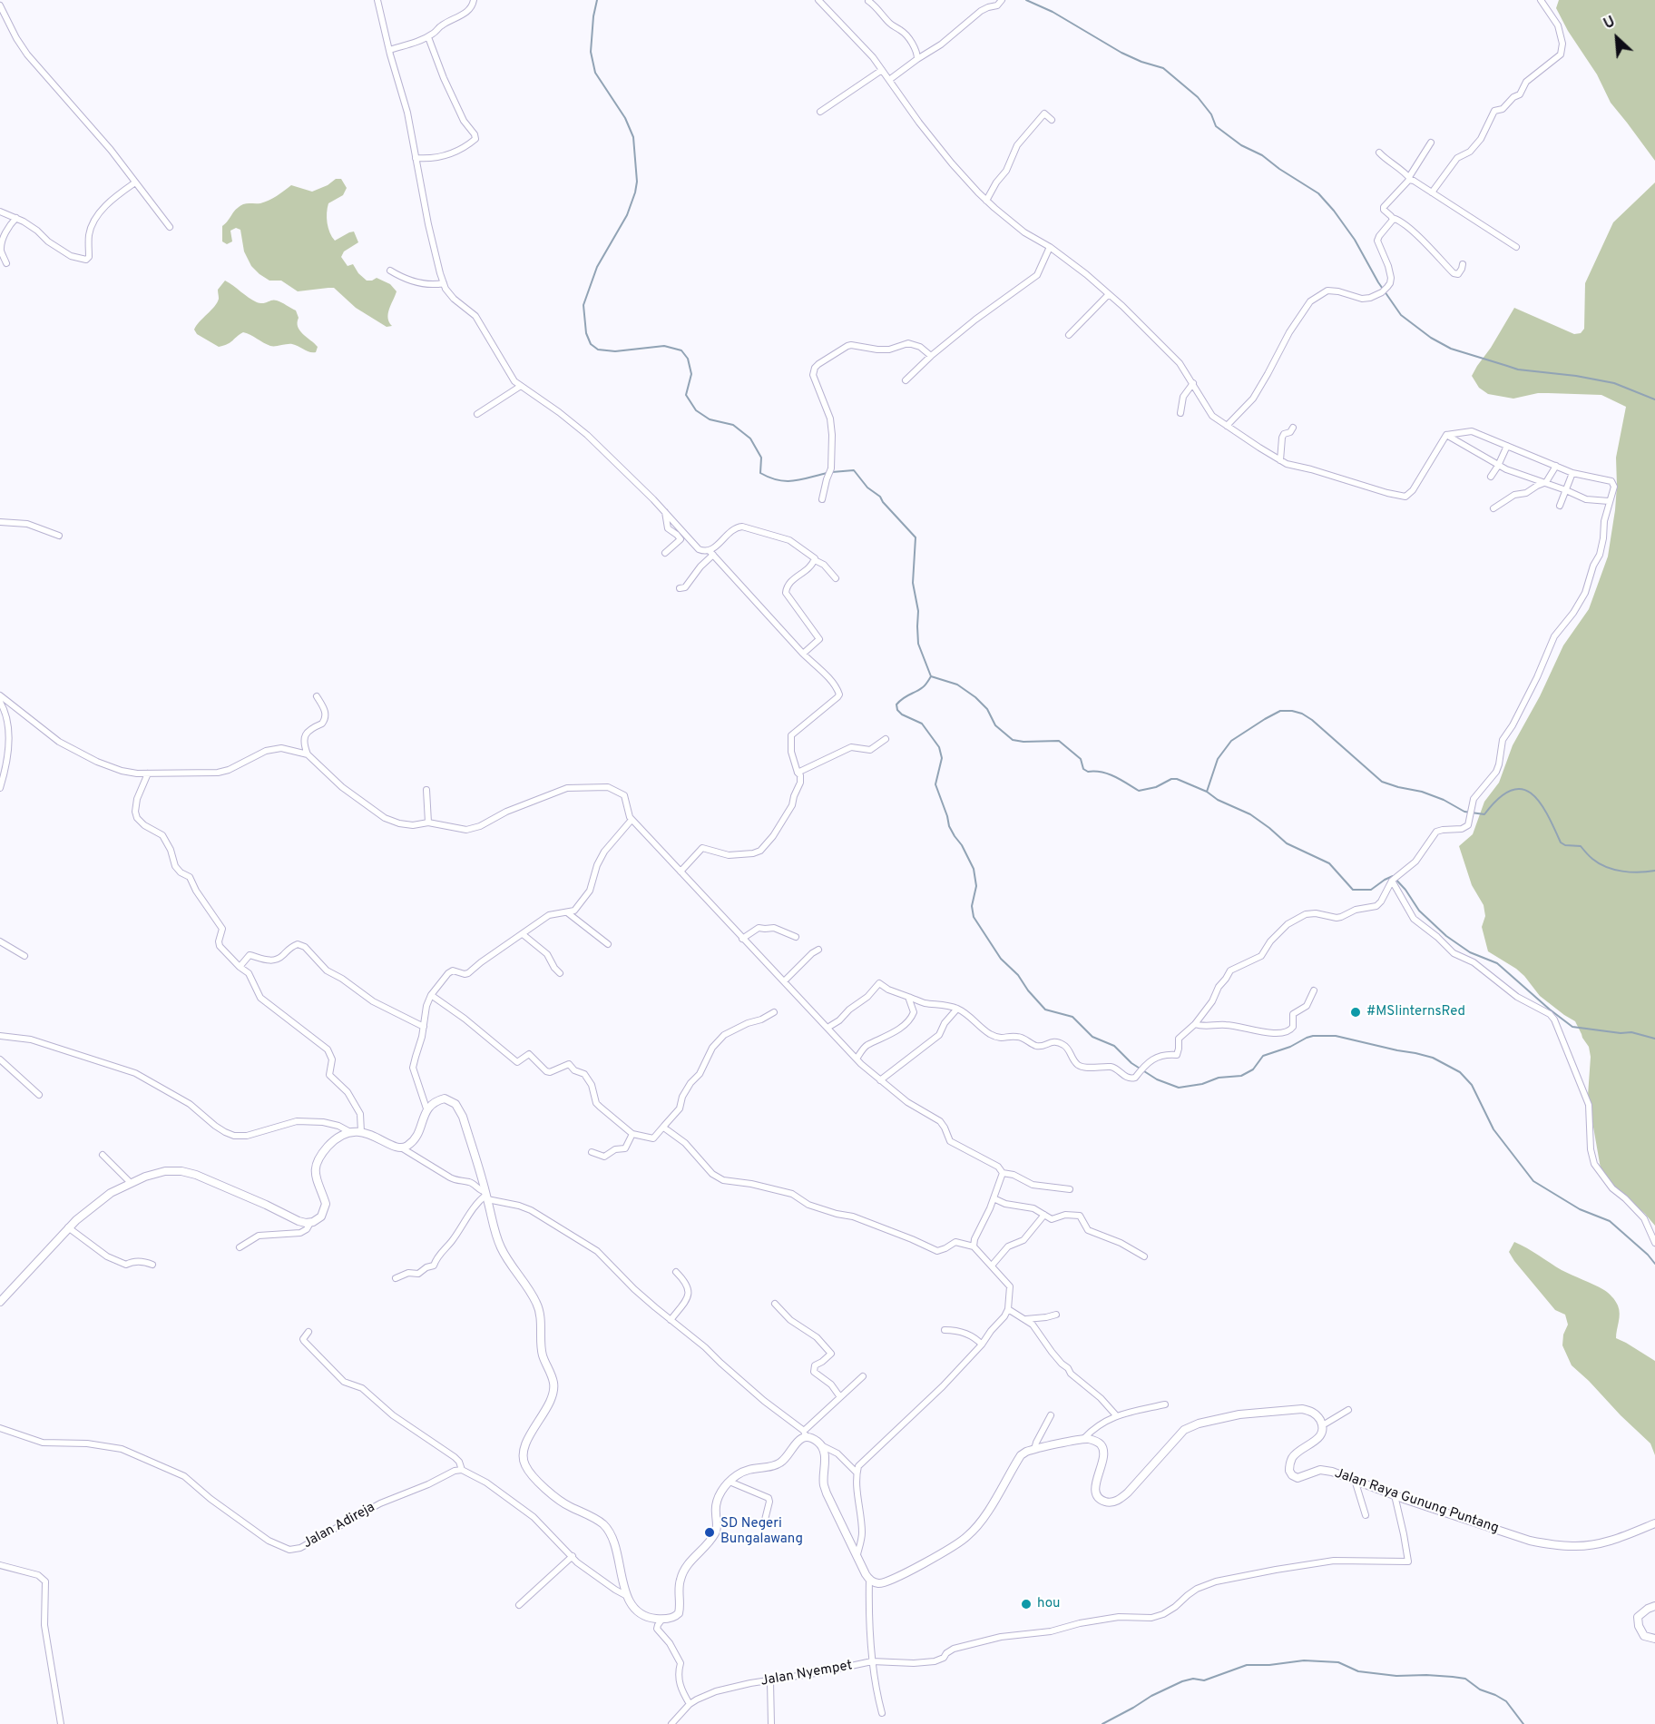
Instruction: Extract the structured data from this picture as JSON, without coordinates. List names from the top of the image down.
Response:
{
  "streets": {
    "street": ["Jalan Raya Gunung Puntang", "Jalan Adireja", "Jalan Nyempet"]
  },
  "places": ["#MSIinternsRed", "SD Negeri Bungalawang", "hou"],
  "north": "top left"
}
